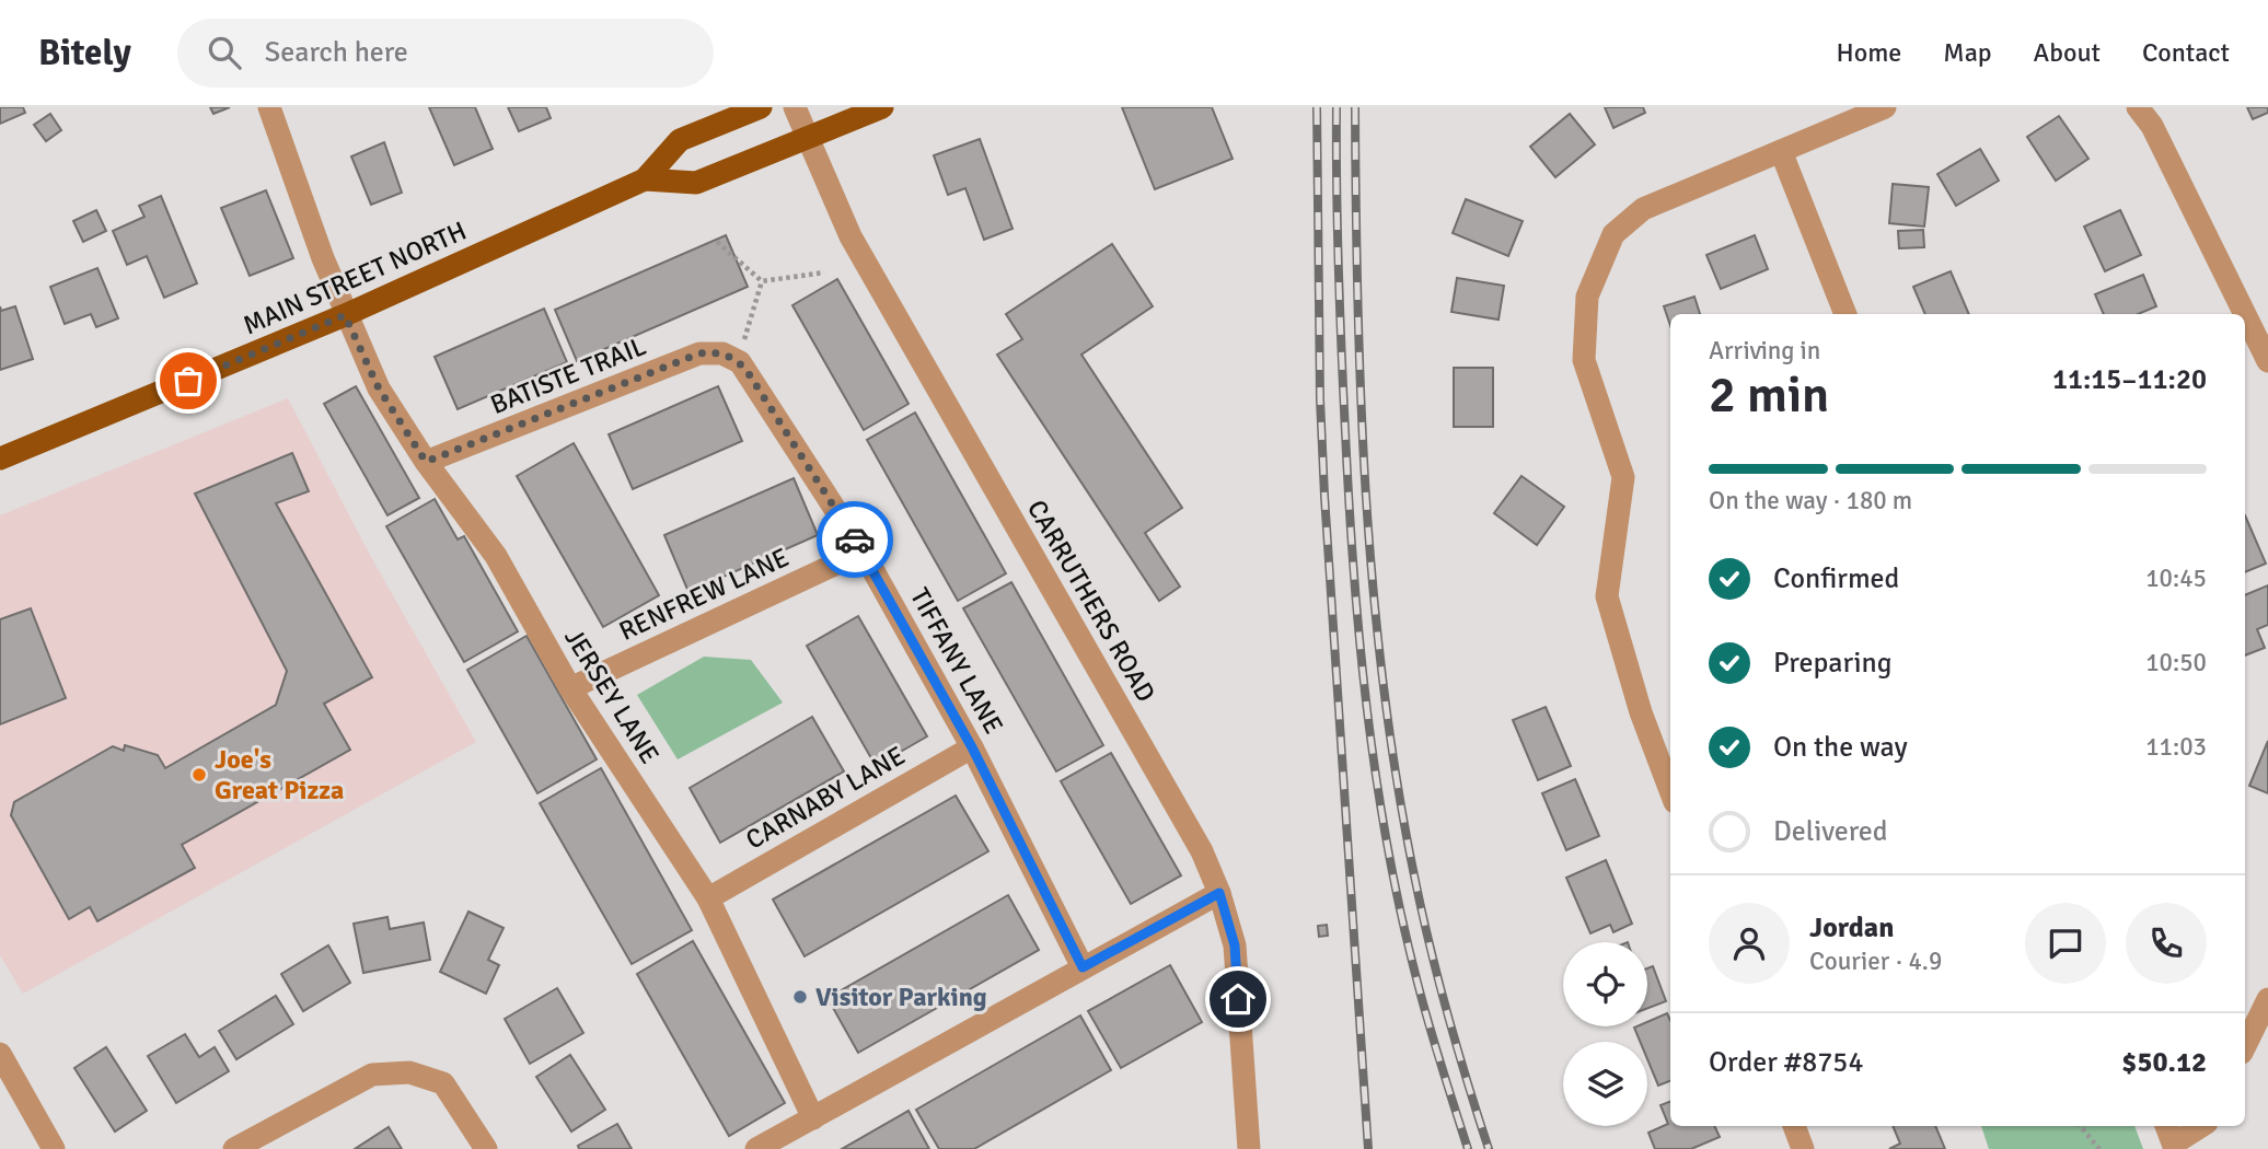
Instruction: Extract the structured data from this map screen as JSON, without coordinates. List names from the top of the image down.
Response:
{
  "streets": {
    "main road": ["MAIN STREET NORTH"],
    "street": [
      "BATISTE TRAIL",
      "RENFREW LANE",
      "CARRUTHERS ROAD",
      "TIFFANY LANE",
      "JERSEY LANE",
      "CARNABY LANE"
    ]
  },
  "crossings": [
    ["MAIN STREET NORTH", "CARRUTHERS ROAD"],
    ["MAIN STREET NORTH", "JERSEY LANE"],
    ["BATISTE TRAIL", "TIFFANY LANE"],
    ["BATISTE TRAIL", "JERSEY LANE"],
    ["RENFREW LANE", "TIFFANY LANE"],
    ["RENFREW LANE", "JERSEY LANE"],
    ["TIFFANY LANE", "CARNABY LANE"],
    ["JERSEY LANE", "CARNABY LANE"]
  ],
  "places": ["Joe's Great Pizza", "Visitor Parking"],
  "page": {
    "header": "Bitely",
    "search": "Search here",
    "nav": [
      "Home",
      "Map",
      "About",
      "Contact"
    ],
    "heading": ["2 min", "Arriving in", "11:15–11:20"],
    "panel": [
      "Jordan",
      "Courier · 4.9",
      "Order #8754",
      "$50.12"
    ],
    "bar": "On the way · 180 m",
    "list": [
      ["Confirmed", "10:45"],
      ["Preparing", "10:50"],
      ["On the way", "11:03"],
      "Delivered"
    ]
  }
}
